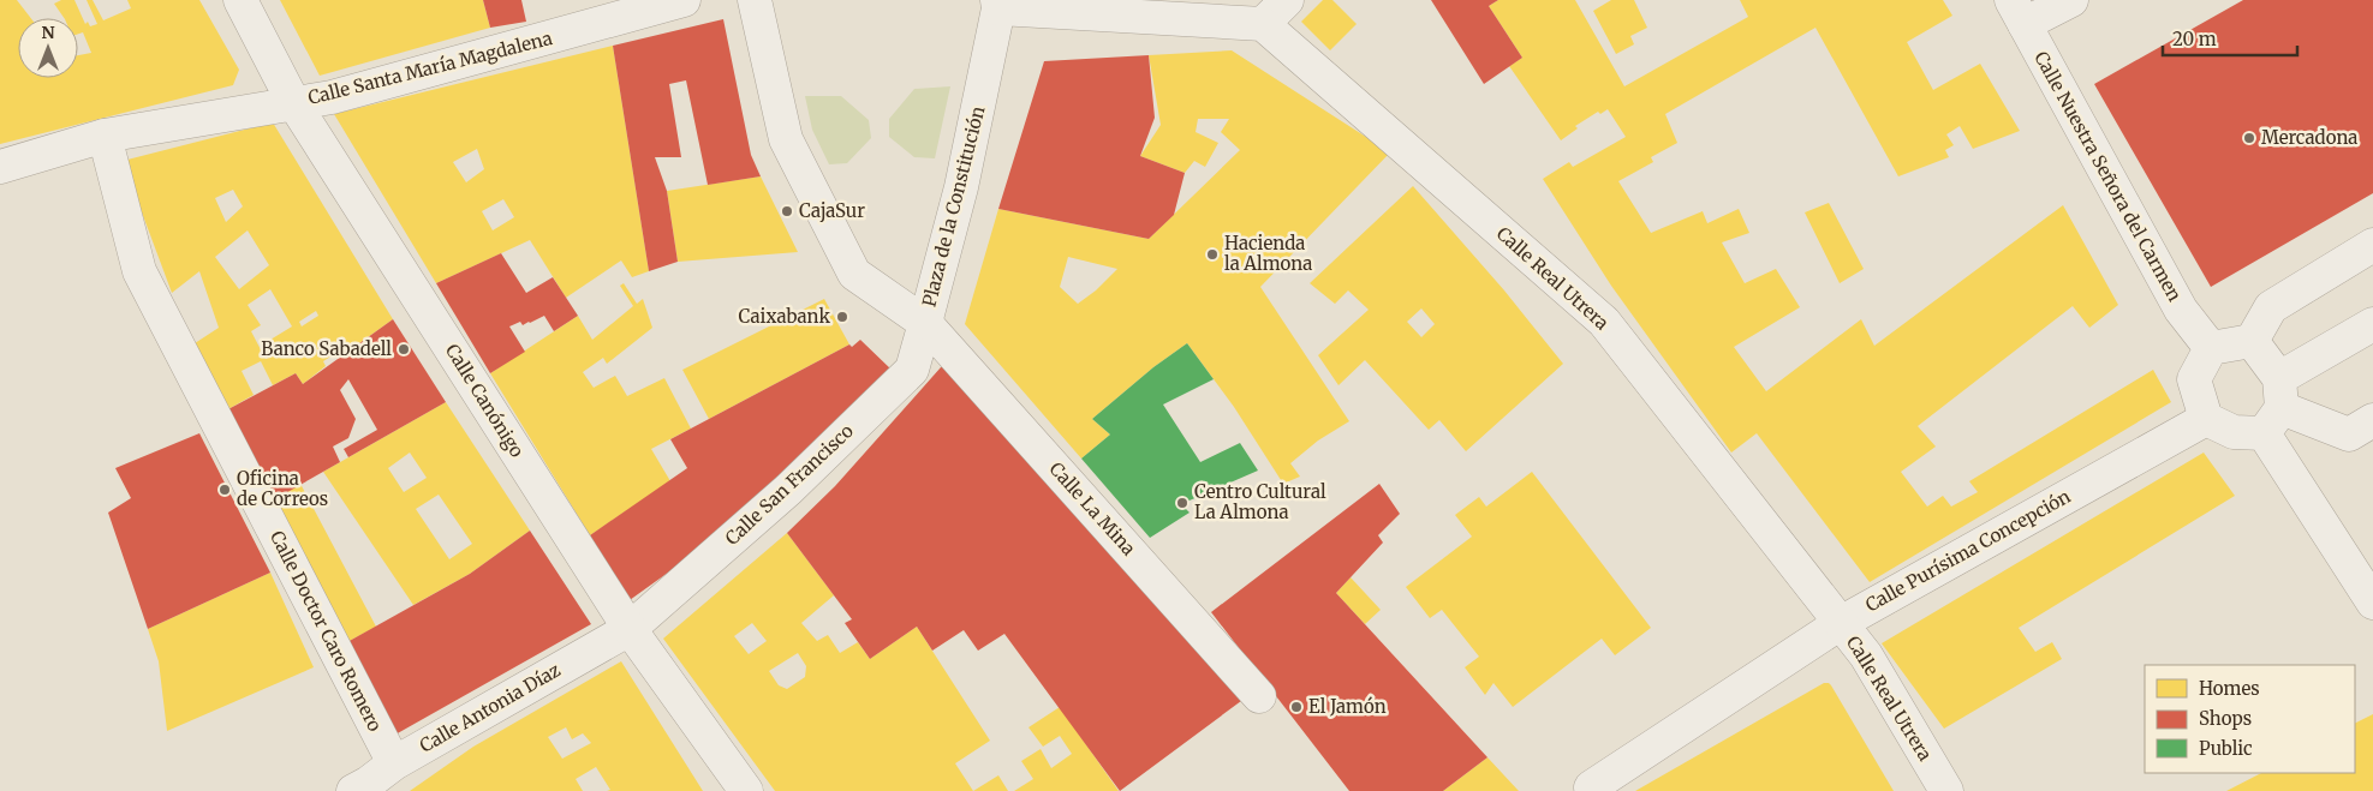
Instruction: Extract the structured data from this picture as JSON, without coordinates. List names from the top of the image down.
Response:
{
  "streets": {
    "street": [
      "Calle Santa María Magdalena",
      "Calle Nuestra Señora del Carmen",
      "Plaza de la Constitución",
      "Calle Real Utrera",
      "Calle Canónigo",
      "Calle San Francisco",
      "Calle La Mina",
      "Calle Purísima Concepción",
      "Calle Doctor Caro Romero",
      "Calle Antonia Díaz"
    ]
  },
  "crossings": [
    ["Calle Santa María Magdalena", "Calle Canónigo"],
    ["Calle Santa María Magdalena", "Calle Doctor Caro Romero"],
    ["Calle Nuestra Señora del Carmen", "Calle Purísima Concepción"],
    ["Plaza de la Constitución", "Calle San Francisco"],
    ["Plaza de la Constitución", "Calle La Mina"],
    ["Calle Real Utrera", "Calle Purísima Concepción"],
    ["Calle Canónigo", "Calle San Francisco"],
    ["Calle Canónigo", "Calle Antonia Díaz"],
    ["Calle San Francisco", "Calle La Mina"],
    ["Calle San Francisco", "Calle Antonia Díaz"],
    ["Calle Doctor Caro Romero", "Calle Antonia Díaz"]
  ],
  "places": [
    "Mercadona",
    "CajaSur",
    "Hacienda la Almona",
    "Caixabank",
    "Banco Sabadell",
    "Oficina de Correos",
    "Centro Cultural La Almona",
    "El Jamón"
  ],
  "legend": ["Homes", "Shops", "Public"],
  "scale_bar": "20 m",
  "north": "top"
}
